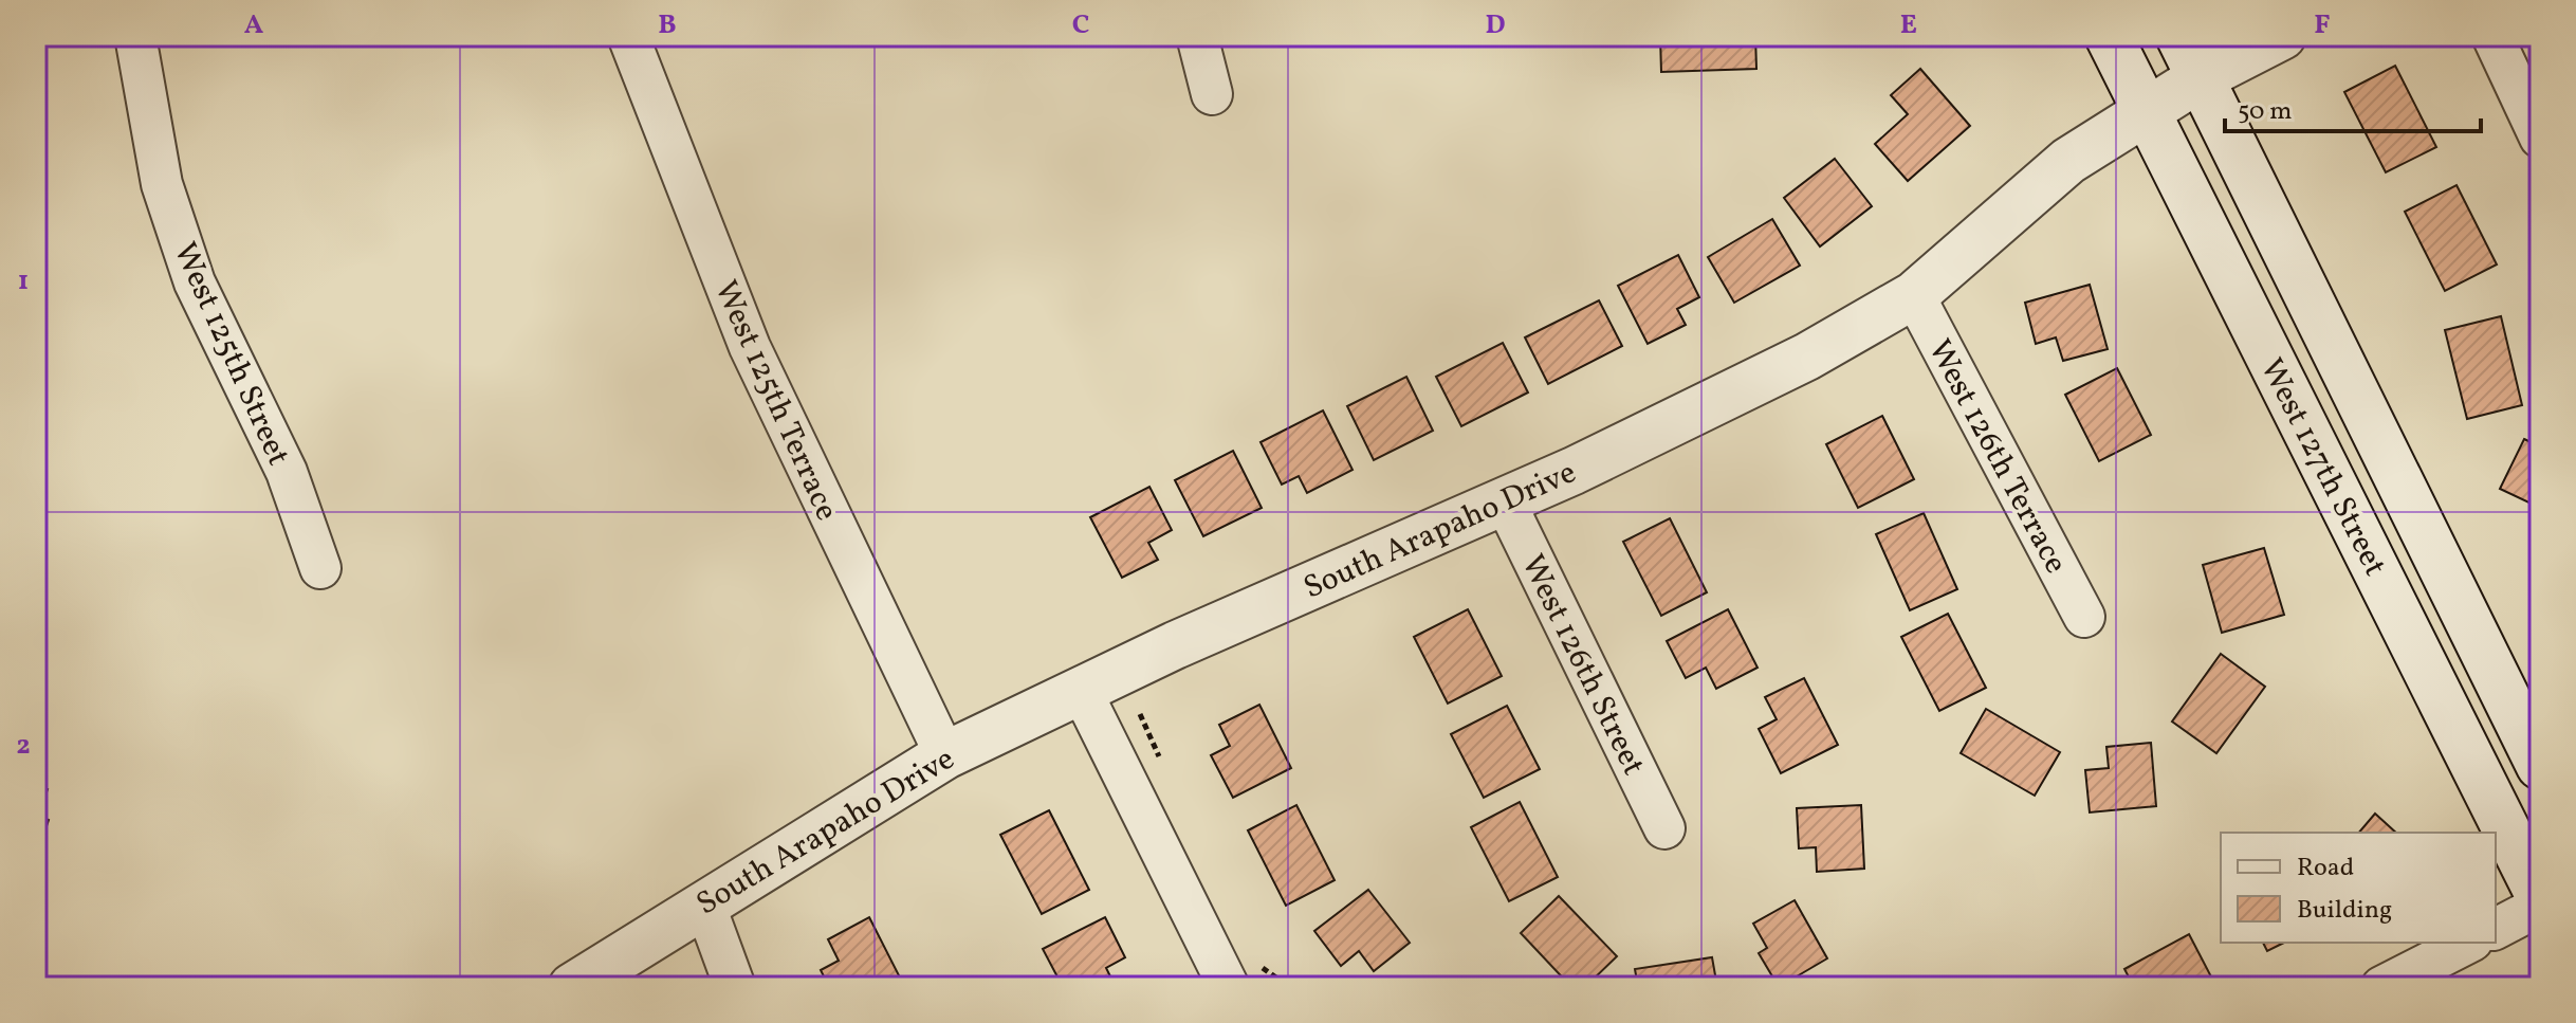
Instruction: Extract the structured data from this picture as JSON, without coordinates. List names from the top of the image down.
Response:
{
  "streets": {
    "street": [
      "West 125th Street",
      "West 125th Terrace",
      "West 126th Terrace",
      "West 127th Street",
      "South Arapaho Drive",
      "West 126th Street"
    ]
  },
  "crossings": [
    ["West 125th Terrace", "South Arapaho Drive"],
    ["West 126th Terrace", "South Arapaho Drive"],
    ["West 127th Street", "South Arapaho Drive"],
    ["South Arapaho Drive", "West 126th Street"]
  ],
  "legend": ["Road", "Building"],
  "scale_bar": "50 m",
  "grid": {
    "columns": [
      "A",
      "B",
      "C",
      "D",
      "E",
      "F"
    ],
    "rows": ["1", "2"]
  }
}
